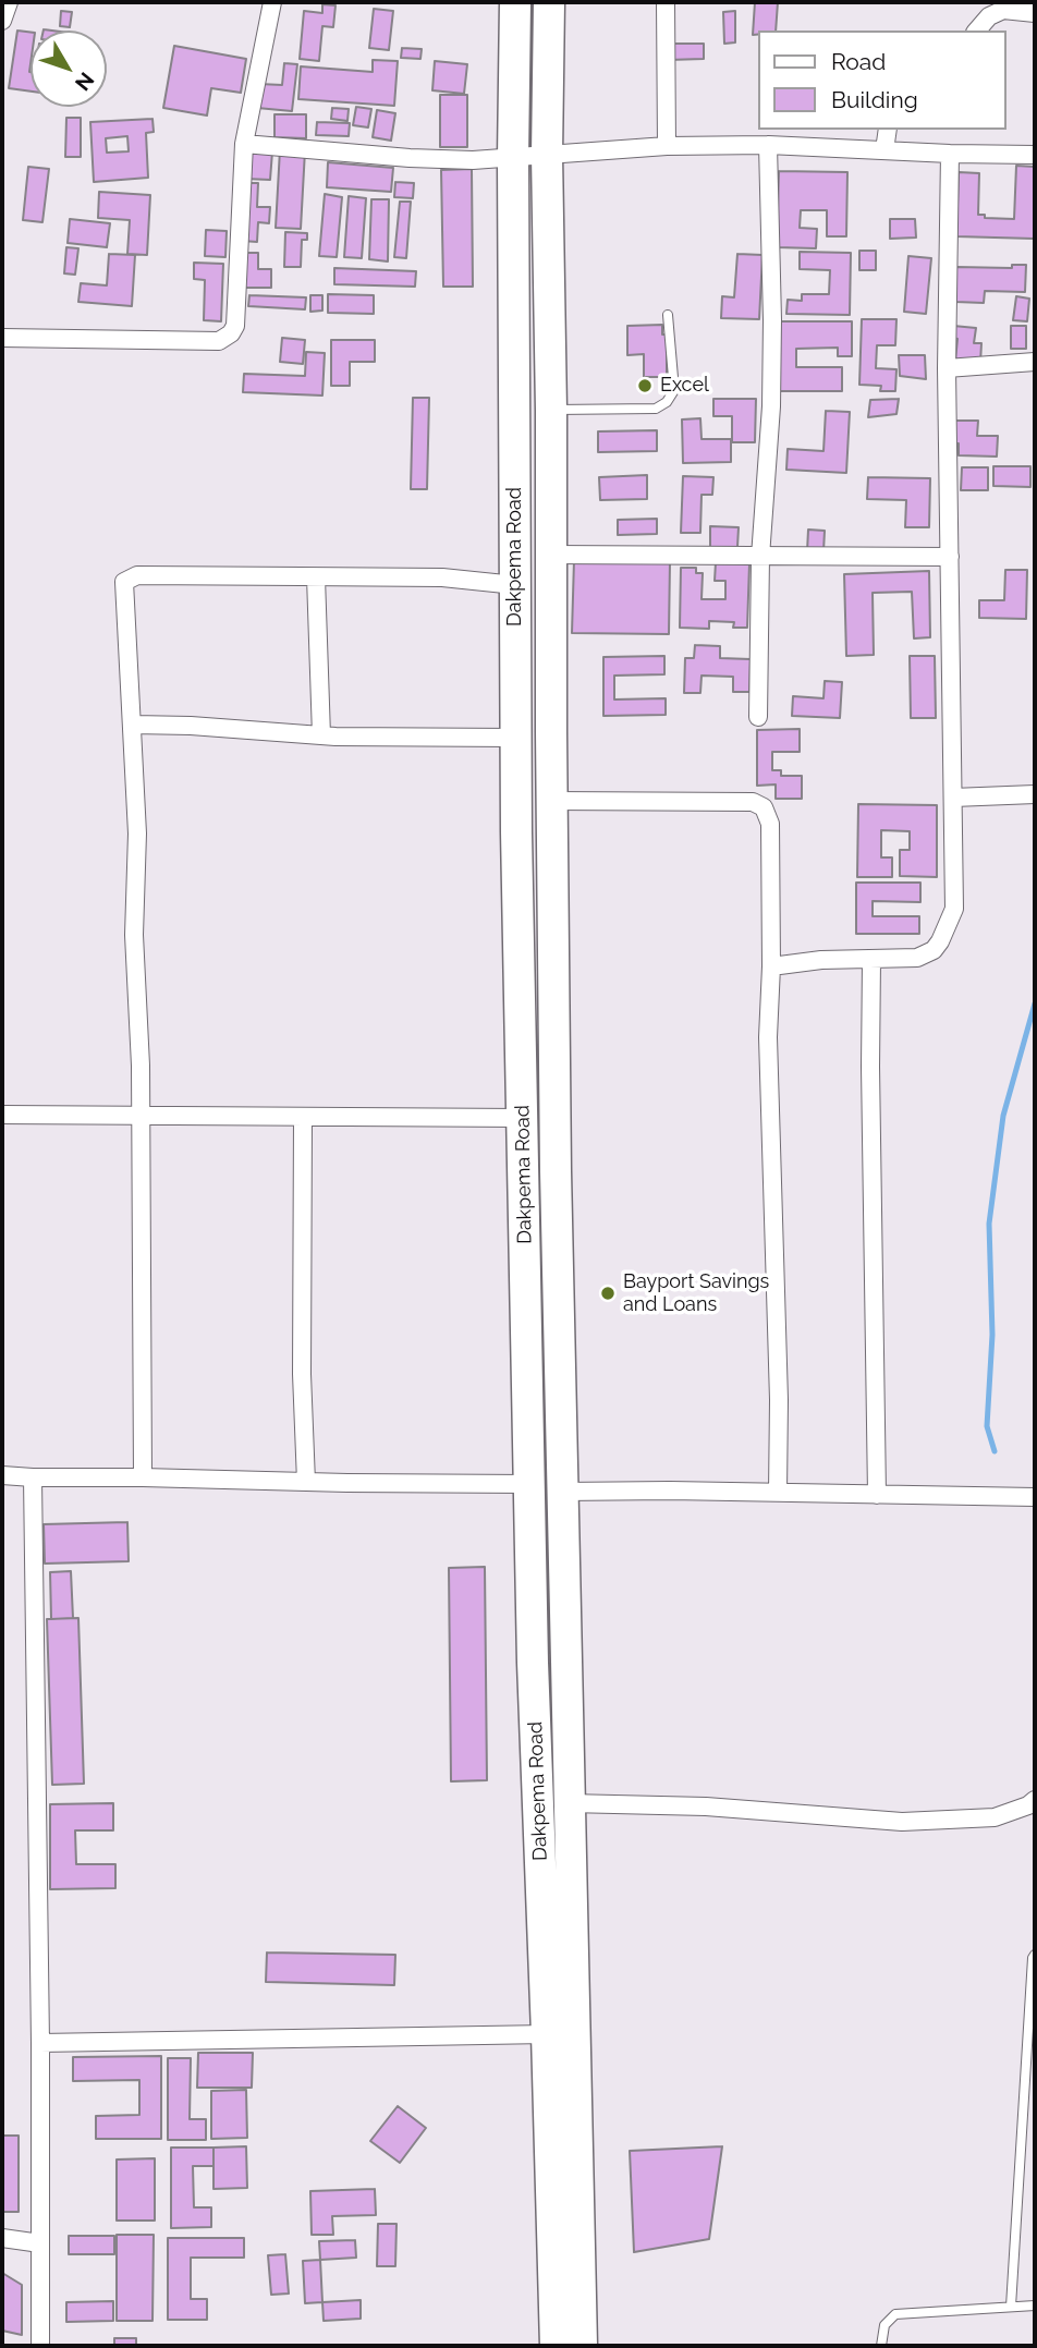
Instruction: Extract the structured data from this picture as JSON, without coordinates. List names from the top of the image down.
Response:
{
  "streets": {
    "highway": ["Dakpema Road"]
  },
  "places": ["Excel", "Bayport Savings and Loans"],
  "legend": ["Road", "Building"],
  "north": "bottom right"
}
